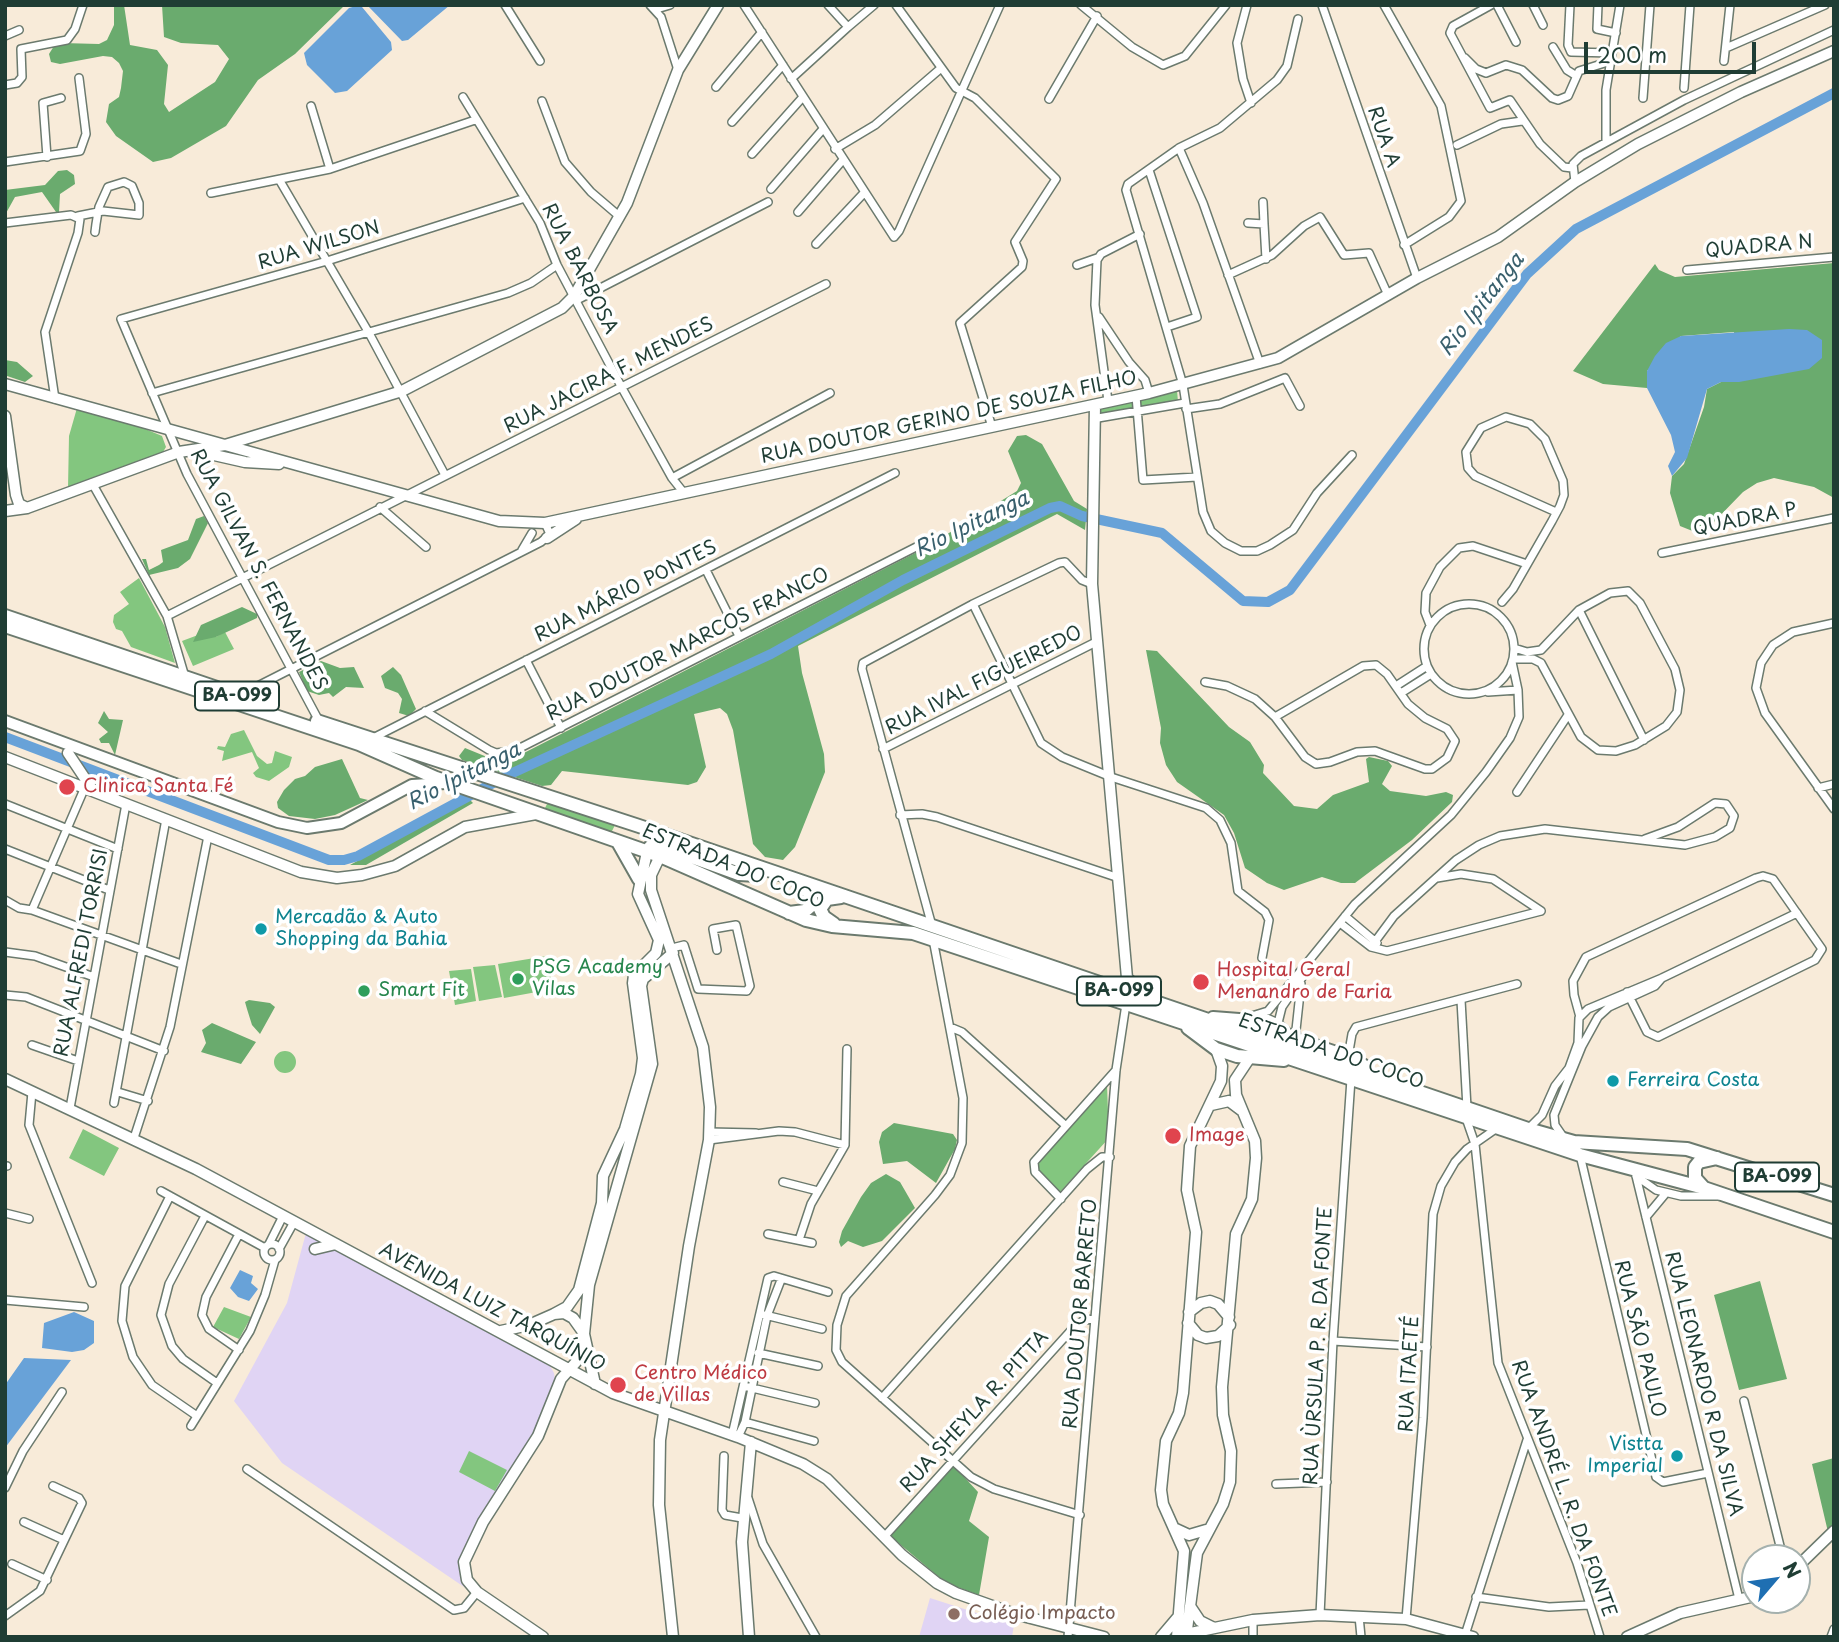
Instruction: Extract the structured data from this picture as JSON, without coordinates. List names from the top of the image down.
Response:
{
  "streets": {
    "highway": ["BA-099", "ESTRADA DO COCO"],
    "street": [
      "RUA A",
      "RUA WILSON",
      "QUADRA N",
      "RUA BARBOSA",
      "RUA JACIRA F. MENDES",
      "RUA DOUTOR GERINO DE SOUZA FILHO",
      "QUADRA P",
      "RUA GILVAN S. FERNANDES",
      "RUA MÁRIO PONTES",
      "RUA DOUTOR MARCOS FRANCO",
      "RUA IVAL FIGUEIREDO",
      "RUA ALFREDI TORRISI",
      "AVENIDA LUIZ TARQUÍNIO",
      "RUA DOUTOR BARRETO",
      "RUA SÃO PAULO",
      "RUA ÙRSULA P. R. DA FONTE",
      "RUA ITAETÉ",
      "RUA LEONARDO R DA SILVA",
      "RUA SHEYLA R. PITTA",
      "RUA ANDRÉ L. R. DA FONTE"
    ]
  },
  "crossings": [
    ["RUA A", "RUA DOUTOR GERINO DE SOUZA FILHO"],
    ["RUA WILSON", "RUA BARBOSA"],
    ["RUA WILSON", "RUA GILVAN S. FERNANDES"],
    ["RUA BARBOSA", "RUA JACIRA F. MENDES"],
    ["RUA BARBOSA", "RUA DOUTOR GERINO DE SOUZA FILHO"],
    ["RUA JACIRA F. MENDES", "RUA DOUTOR GERINO DE SOUZA FILHO"],
    ["RUA JACIRA F. MENDES", "RUA GILVAN S. FERNANDES"],
    ["RUA DOUTOR GERINO DE SOUZA FILHO", "RUA GILVAN S. FERNANDES"],
    ["RUA GILVAN S. FERNANDES", "BA-099"],
    ["RUA MÁRIO PONTES", "RUA DOUTOR MARCOS FRANCO"],
    ["RUA MÁRIO PONTES", "BA-099"],
    ["RUA MÁRIO PONTES", "ESTRADA DO COCO"],
    ["BA-099", "ESTRADA DO COCO"],
    ["ESTRADA DO COCO", "RUA DOUTOR BARRETO"],
    ["ESTRADA DO COCO", "RUA SÃO PAULO"],
    ["ESTRADA DO COCO", "RUA ÙRSULA P. R. DA FONTE"],
    ["ESTRADA DO COCO", "RUA ANDRÉ L. R. DA FONTE"],
    ["RUA ALFREDI TORRISI", "AVENIDA LUIZ TARQUÍNIO"],
    ["AVENIDA LUIZ TARQUÍNIO", "RUA DOUTOR BARRETO"],
    ["AVENIDA LUIZ TARQUÍNIO", "RUA SHEYLA R. PITTA"],
    ["RUA DOUTOR BARRETO", "RUA SHEYLA R. PITTA"],
    ["RUA SÃO PAULO", "RUA LEONARDO R DA SILVA"],
    ["RUA ITAETÉ", "RUA ANDRÉ L. R. DA FONTE"]
  ],
  "water": ["Rio Ipitanga"],
  "places": [
    "Clinica Santa Fé",
    "Mercadão & Auto Shopping da Bahia",
    "PSG Academy Vilas",
    "Hospital Geral Menandro de Faria",
    "Smart Fit",
    "Ferreira Costa",
    "Image",
    "Centro Médico de Villas",
    "Vistta Imperial",
    "Colégio Impacto"
  ],
  "scale_bar": "200 m",
  "north": "top right"
}
